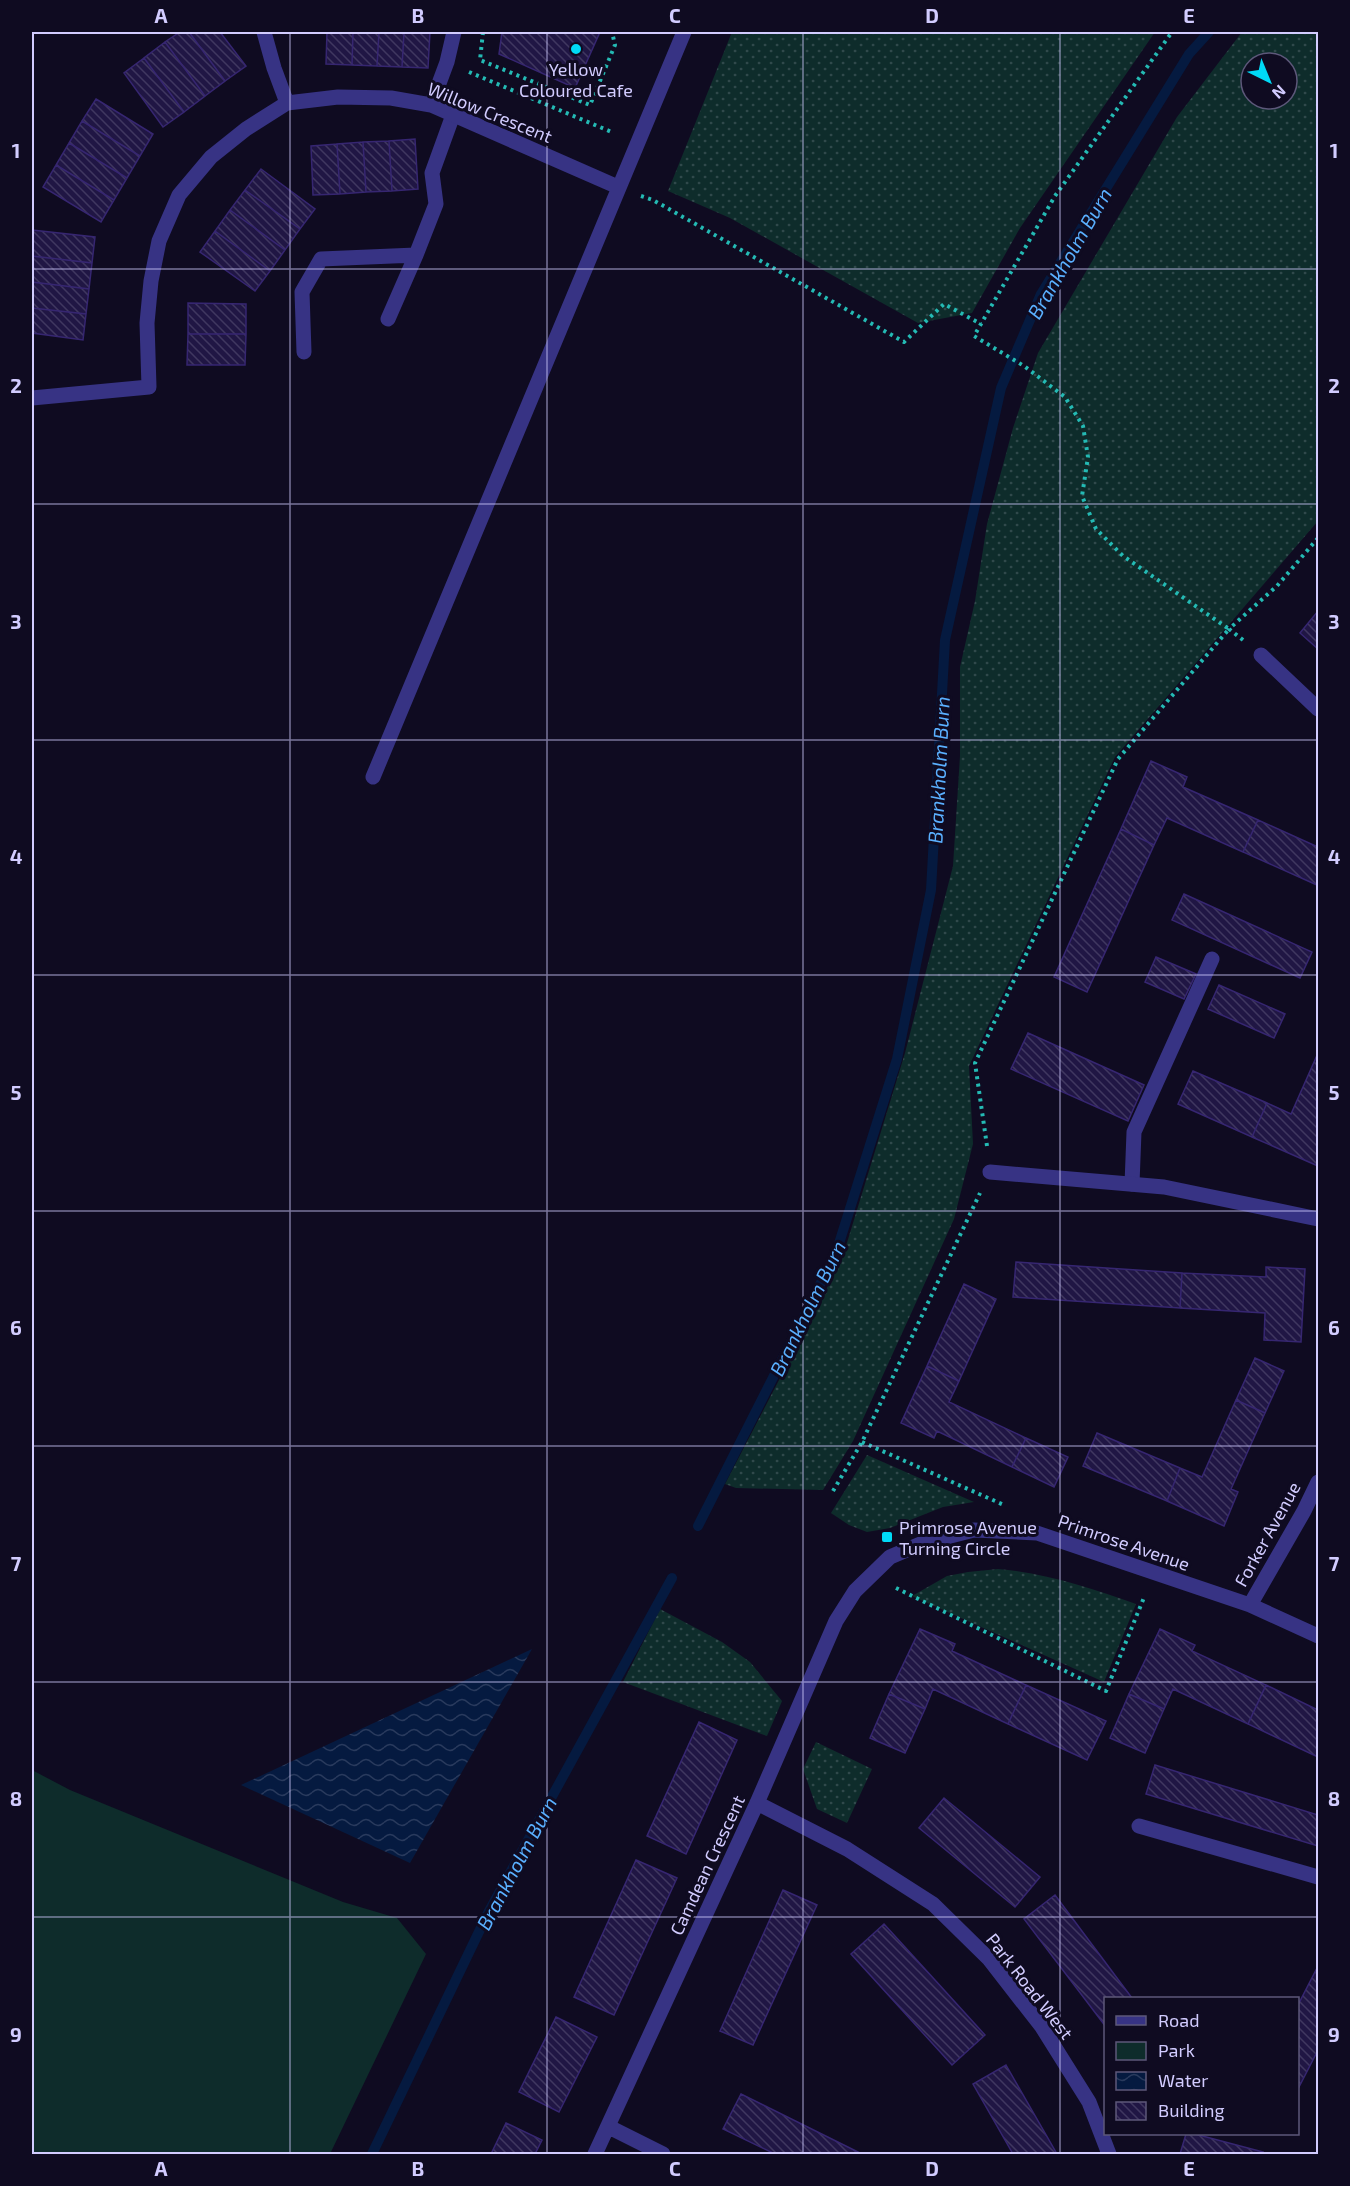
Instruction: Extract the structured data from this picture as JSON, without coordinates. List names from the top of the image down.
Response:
{
  "streets": {
    "street": [
      "Willow Crescent",
      "Forker Avenue",
      "Primrose Avenue",
      "Camdean Crescent",
      "Park Road West"
    ]
  },
  "crossings": [
    ["Forker Avenue", "Primrose Avenue"],
    ["Primrose Avenue", "Camdean Crescent"],
    ["Camdean Crescent", "Park Road West"]
  ],
  "water": ["Brankholm Burn"],
  "places": {
    "other": ["Yellow Coloured Cafe"],
    "transit": ["Primrose Avenue Turning Circle"]
  },
  "legend": [
    "Road",
    "Park",
    "Water",
    "Building"
  ],
  "north": "bottom right",
  "grid": {
    "columns": [
      "A",
      "B",
      "C",
      "D",
      "E"
    ],
    "rows": [
      "1",
      "2",
      "3",
      "4",
      "5",
      "6",
      "7",
      "8",
      "9"
    ]
  }
}
